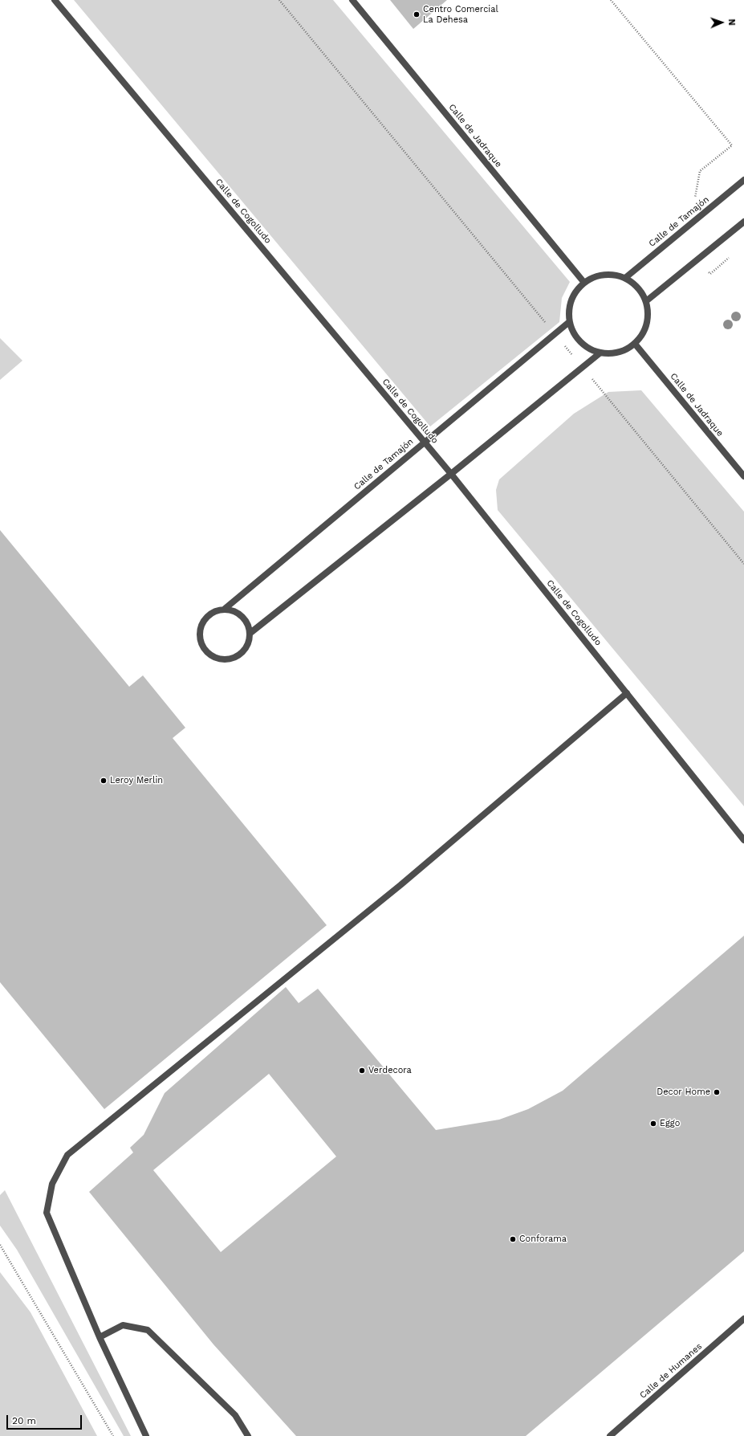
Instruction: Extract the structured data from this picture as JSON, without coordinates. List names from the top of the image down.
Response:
{
  "streets": {
    "street": [
      "Calle de Jadraque",
      "Calle de Cogolludo",
      "Calle de Tamajón",
      "Calle de Humanes"
    ]
  },
  "crossings": [
    ["Calle de Jadraque", "Calle de Tamajón"],
    ["Calle de Cogolludo", "Calle de Tamajón"]
  ],
  "places": [
    "Centro Comercial La Dehesa",
    "Leroy Merlin",
    "Verdecora",
    "Decor Home",
    "Eggo",
    "Conforama"
  ],
  "scale_bar": "20 m",
  "north": "right"
}
